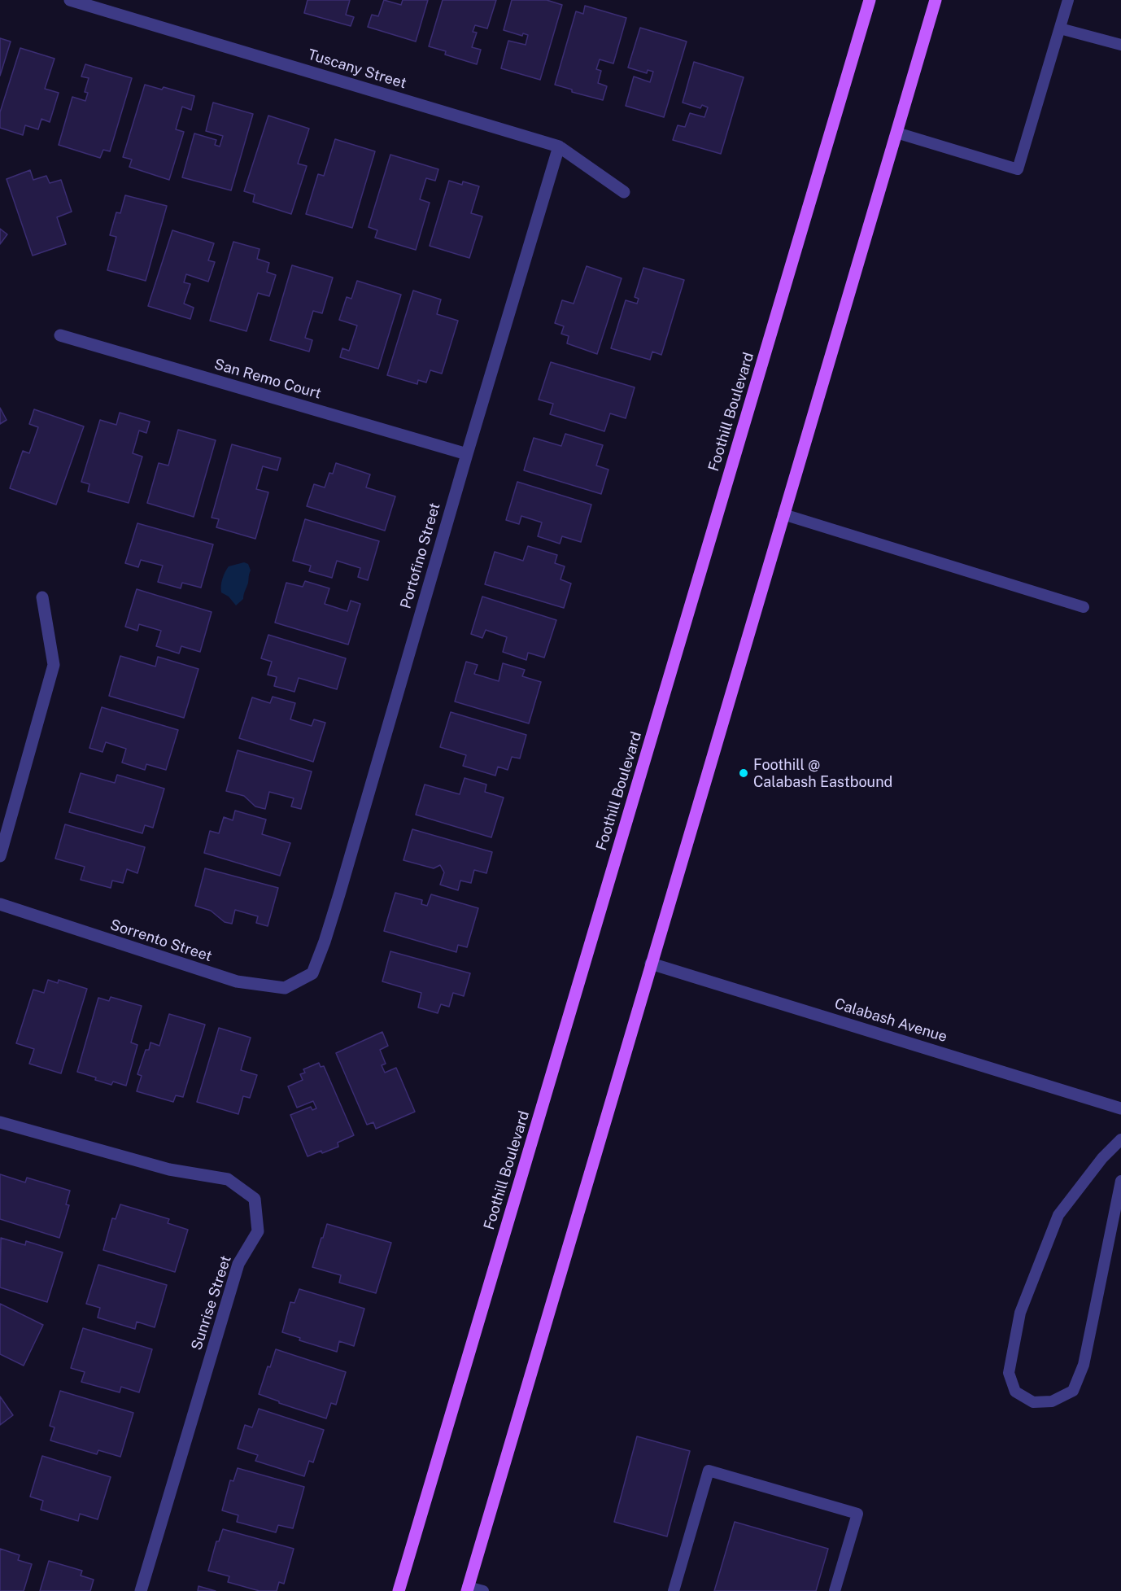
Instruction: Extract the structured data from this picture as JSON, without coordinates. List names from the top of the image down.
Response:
{
  "streets": {
    "main road": ["Foothill Boulevard"],
    "street": [
      "Tuscany Street",
      "San Remo Court",
      "Portofino Street",
      "Sorrento Street",
      "Calabash Avenue",
      "Sunrise Street"
    ]
  },
  "crossings": [
    ["Tuscany Street", "Portofino Street"],
    ["San Remo Court", "Portofino Street"],
    ["Portofino Street", "Sorrento Street"]
  ],
  "places": ["Foothill @ Calabash Eastbound"]
}
